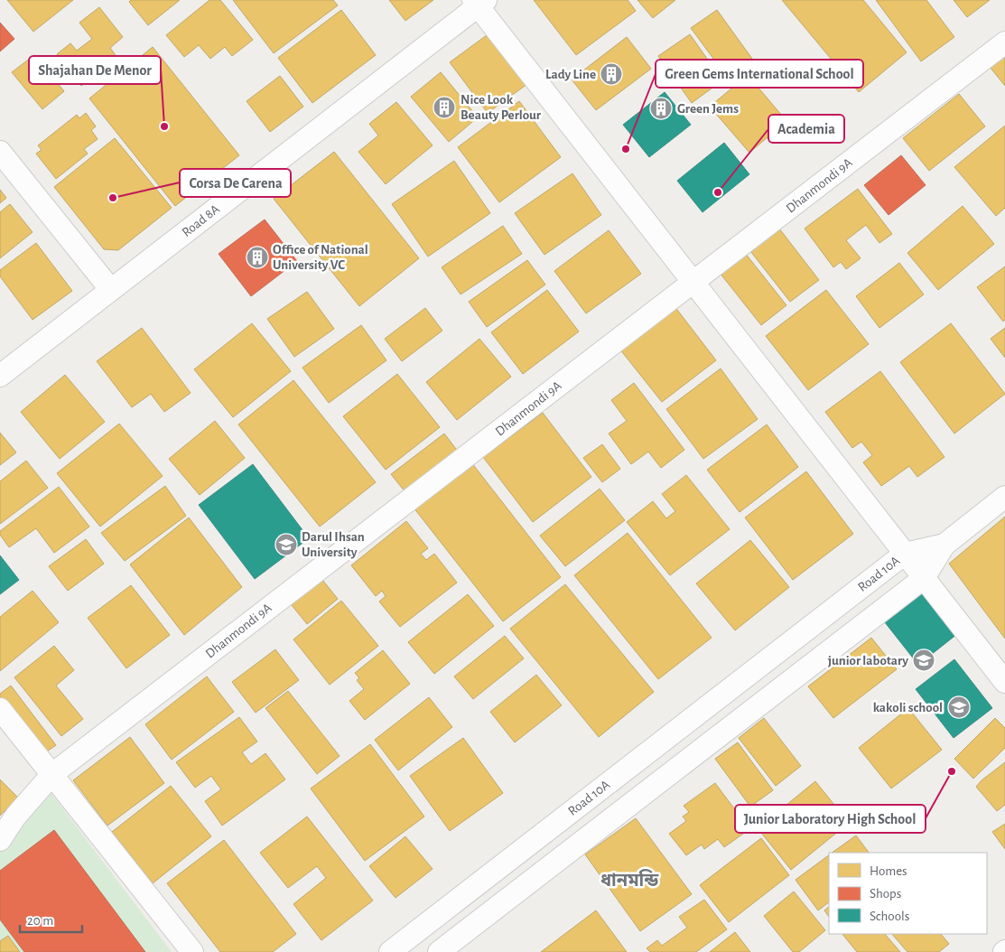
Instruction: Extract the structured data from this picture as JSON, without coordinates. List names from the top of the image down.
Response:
{
  "streets": {
    "street": ["Dhanmondi 9A", "Road 8A", "Road 10A"]
  },
  "districts": ["ধানমন্ডি"],
  "places": {
    "building": [
      "Lady Line",
      "Nice Look Beauty Perlour",
      "Green Jems",
      "Office of National University VC"
    ],
    "other": [
      "Shajahan De Menor",
      "Green Gems International School",
      "Academia",
      "Corsa De Carena",
      "Junior Laboratory High School"
    ],
    "school or university": ["Darul Ihsan University", "junior labotary", "kakoli school"]
  },
  "legend": ["Homes", "Shops", "Schools"],
  "scale_bar": "20 m"
}
